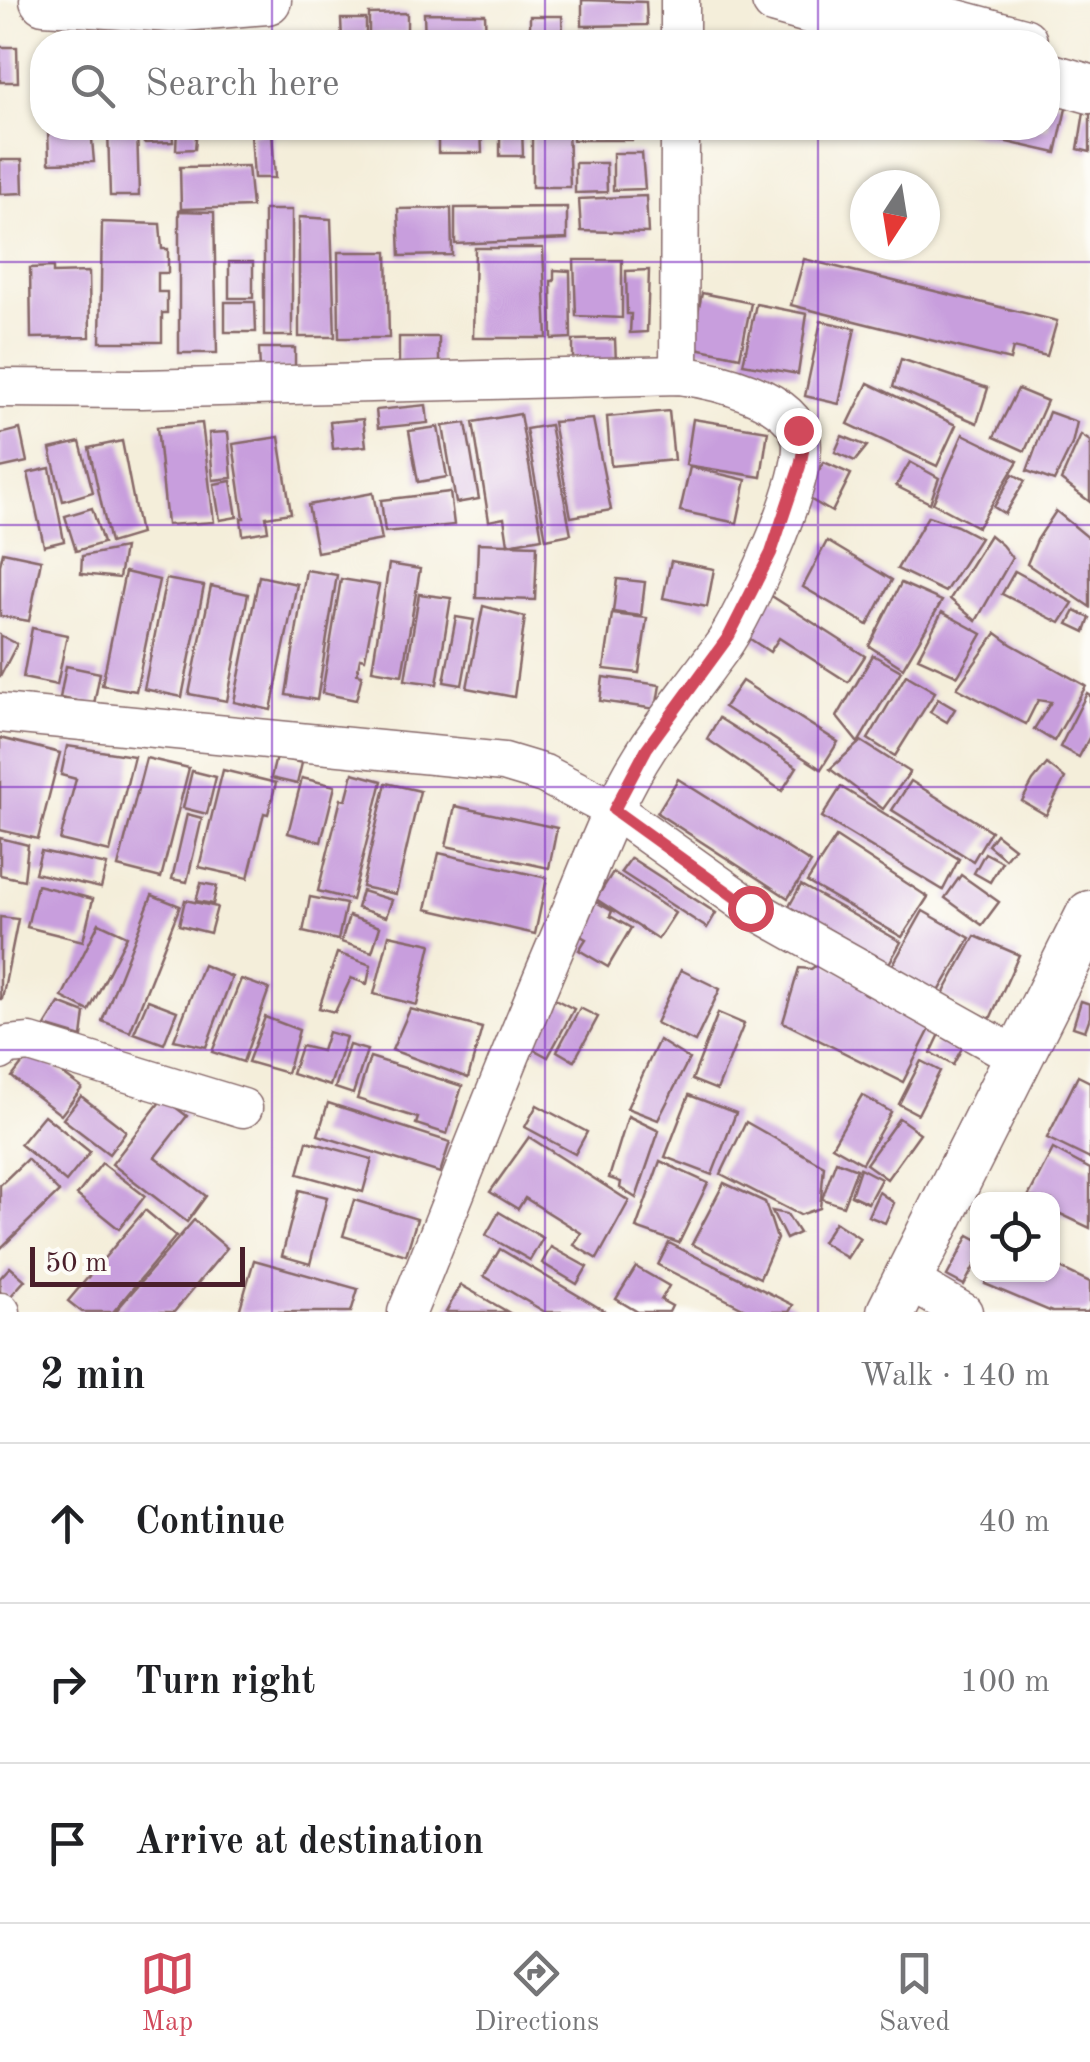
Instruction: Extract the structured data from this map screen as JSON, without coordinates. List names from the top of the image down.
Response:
{
  "scale_bar": "50 m",
  "north": "bottom",
  "page": {
    "search": "Search here",
    "scale": "50 m",
    "heading": ["2 min", "Walk · 140 m"],
    "list": [
      ["Continue", "40 m"],
      ["Turn right", "100 m"],
      "Arrive at destination"
    ],
    "nav": ["Map", "Directions", "Saved"]
  }
}
